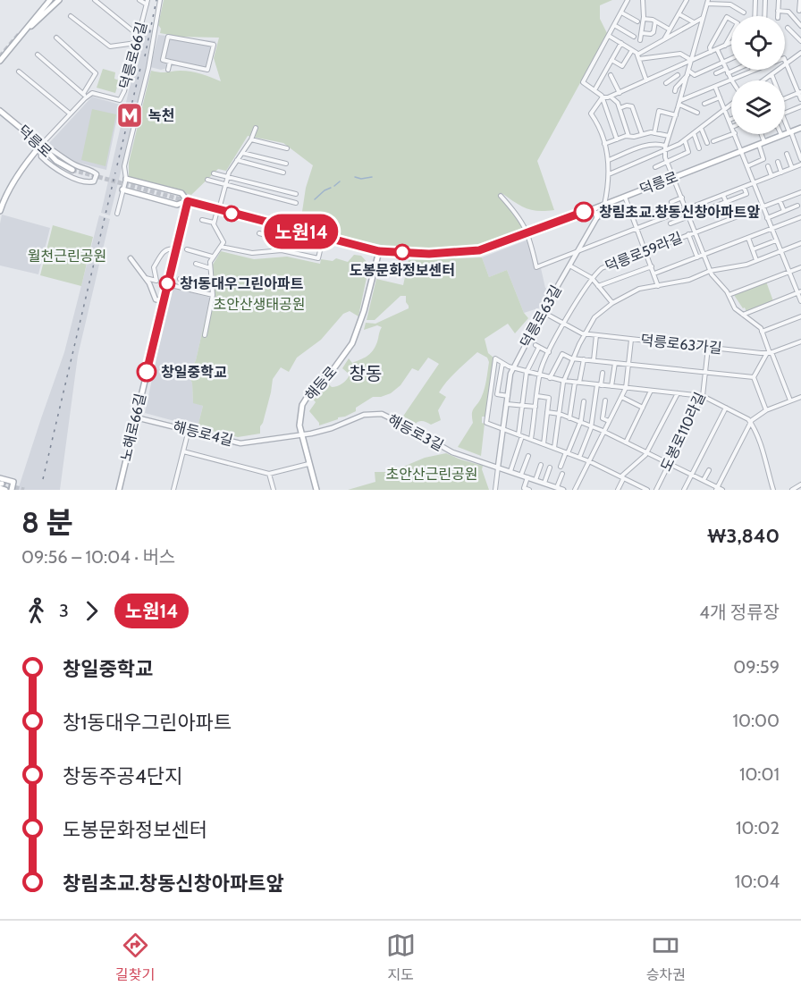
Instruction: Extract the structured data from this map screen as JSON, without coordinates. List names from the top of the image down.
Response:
{
  "streets": {
    "main road": ["덕릉로", "해등로", "노해로66길"],
    "street": [
      "덕릉로66길",
      "덕릉로59라길",
      "덕릉로63길",
      "덕릉로63가길",
      "도봉로110라길",
      "해등로3길",
      "해등로4길"
    ]
  },
  "crossings": [
    ["덕릉로", "덕릉로63길"],
    ["덕릉로", "해등로"],
    ["덕릉로", "노해로66길"],
    ["덕릉로59라길", "덕릉로63길"],
    ["덕릉로59라길", "덕릉로63가길"],
    ["덕릉로63길", "덕릉로63가길"],
    ["덕릉로63길", "해등로3길"],
    ["덕릉로63가길", "도봉로110라길"],
    ["해등로", "해등로3길"],
    ["해등로", "해등로4길"],
    ["노해로66길", "해등로4길"],
    ["해등로3길", "해등로4길"]
  ],
  "districts": ["창동"],
  "parks": ["월천근린공원", "초안산생태공원", "초안산근린공원"],
  "places": {
    "metro station": ["녹천"],
    "other": [
      "창림초교.창동신창아파트앞",
      "도봉문화정보센터",
      "창1동대우그린아파트",
      "창일중학교"
    ]
  },
  "lines": ["bus line 노원14"],
  "page": {
    "on_map": "노원14",
    "heading": ["8 분", "09:56 – 10:04 · 버스", "₩3,840"],
    "legs": ["3", "노원14", "4개 정류장"],
    "list": [
      {
        "name": "창일중학교",
        "value": "09:59"
      },
      {
        "name": "창1동대우그린아파트",
        "value": "10:00"
      },
      {
        "name": "창동주공4단지",
        "value": "10:01"
      },
      {
        "name": "도봉문화정보센터",
        "value": "10:02"
      },
      {
        "name": "창림초교.창동신창아파트앞",
        "value": "10:04"
      }
    ],
    "tabs": ["길찾기", "지도", "승차권"]
  }
}
